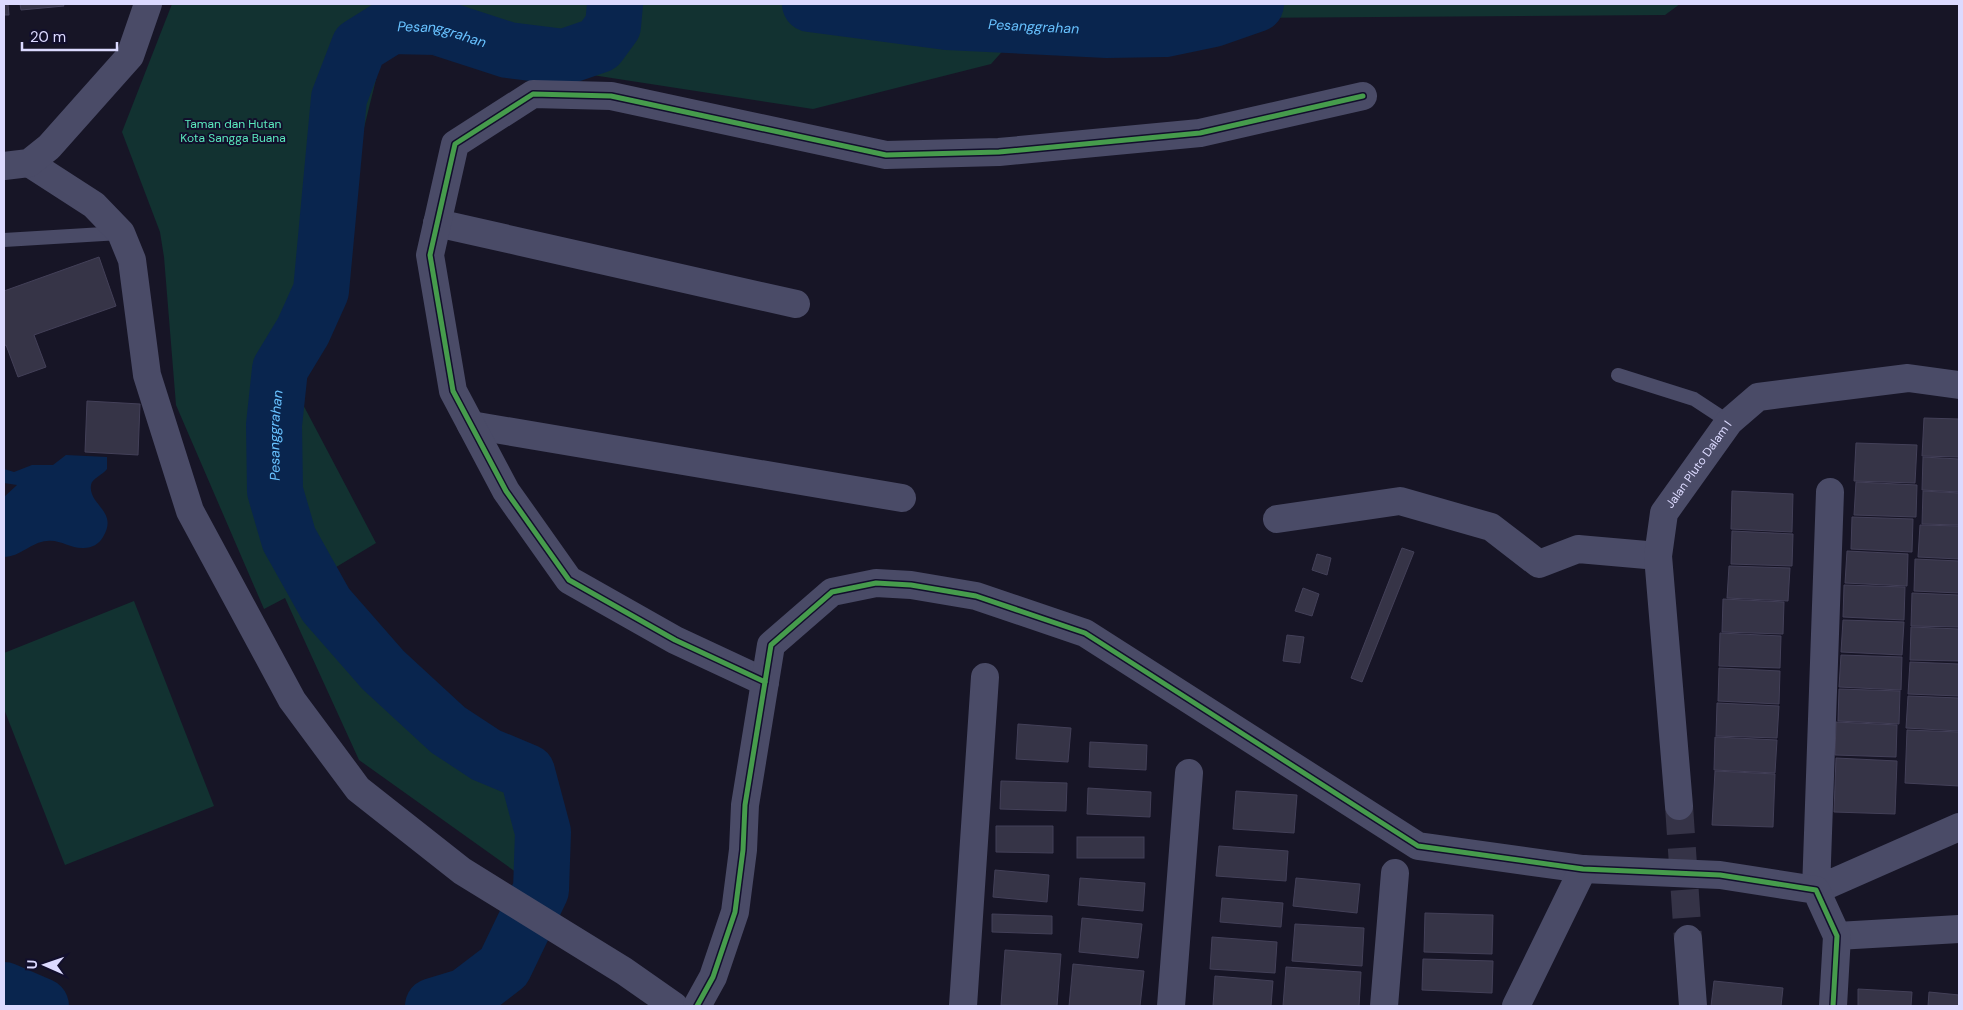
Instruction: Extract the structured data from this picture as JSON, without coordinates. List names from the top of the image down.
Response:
{
  "streets": {
    "street": ["Jalan Pluto Dalam I"]
  },
  "water": ["Pesanggrahan"],
  "parks": ["Taman dan Hutan Kota Sangga Buana"],
  "scale_bar": "20 m",
  "north": "left"
}
